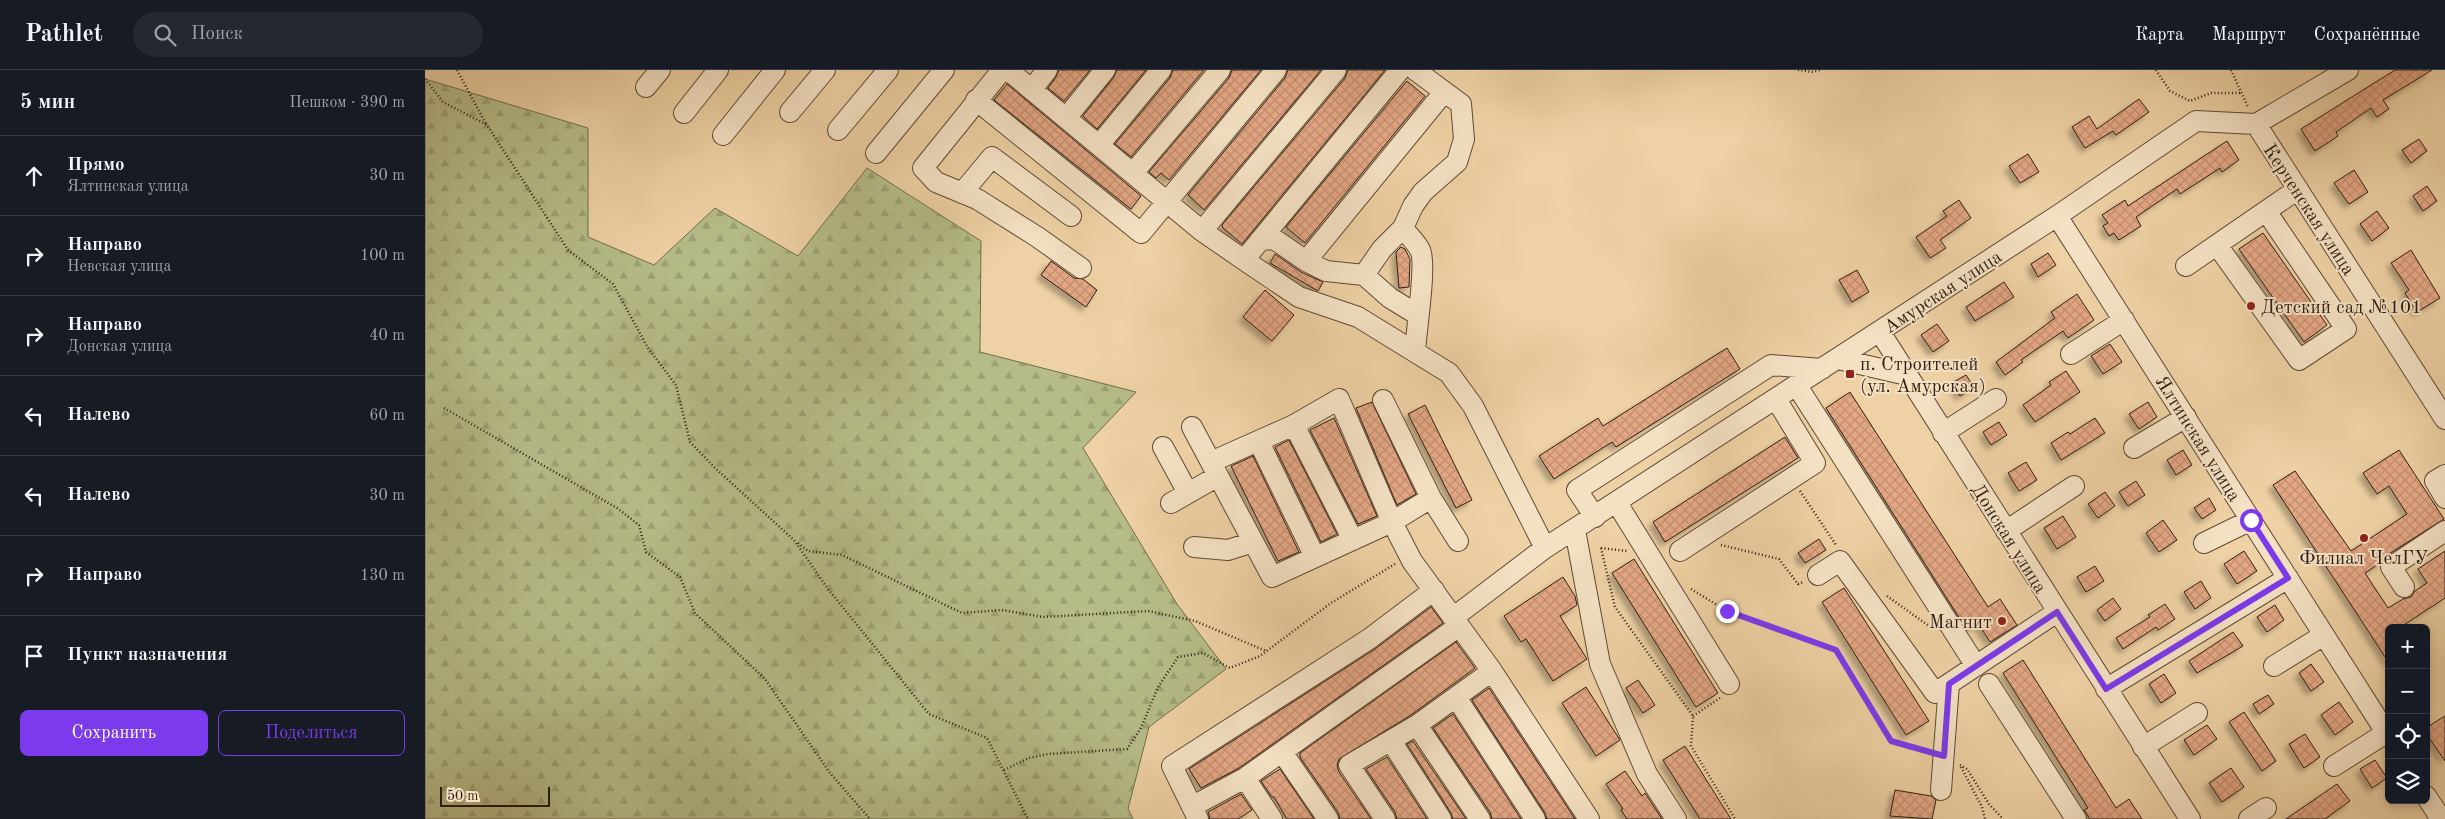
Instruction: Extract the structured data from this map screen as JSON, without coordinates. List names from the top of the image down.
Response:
{
  "streets": {
    "street": [
      "Керченская улица",
      "Амурская улица",
      "Ялтинская улица",
      "Донская улица"
    ]
  },
  "crossings": [
    ["Керченская улица", "Амурская улица"],
    ["Амурская улица", "Ялтинская улица"],
    ["Амурская улица", "Донская улица"]
  ],
  "places": {
    "other": ["Детский сад №101", "Филиал ЧелГУ", "Магнит"],
    "transit": ["п. Строителей (ул. Амурская)"]
  },
  "scale_bar": "50 m",
  "page": {
    "header": "Pathlet",
    "search": "Поиск",
    "nav": ["Карта", "Маршрут", "Сохранённые"],
    "heading": ["5 мин", "Пешком · 390 m"],
    "list": [
      ["Прямо", "Ялтинская улица", "30 m"],
      ["Направо", "Невская улица", "100 m"],
      ["Направо", "Донская улица", "40 m"],
      ["Налево", "60 m"],
      ["Налево", "30 m"],
      ["Направо", "130 m"],
      "Пункт назначения"
    ],
    "map_buttons": ["+", "−"],
    "buttons": ["Сохранить", "Поделиться"],
    "scale": "50 m"
  }
}
